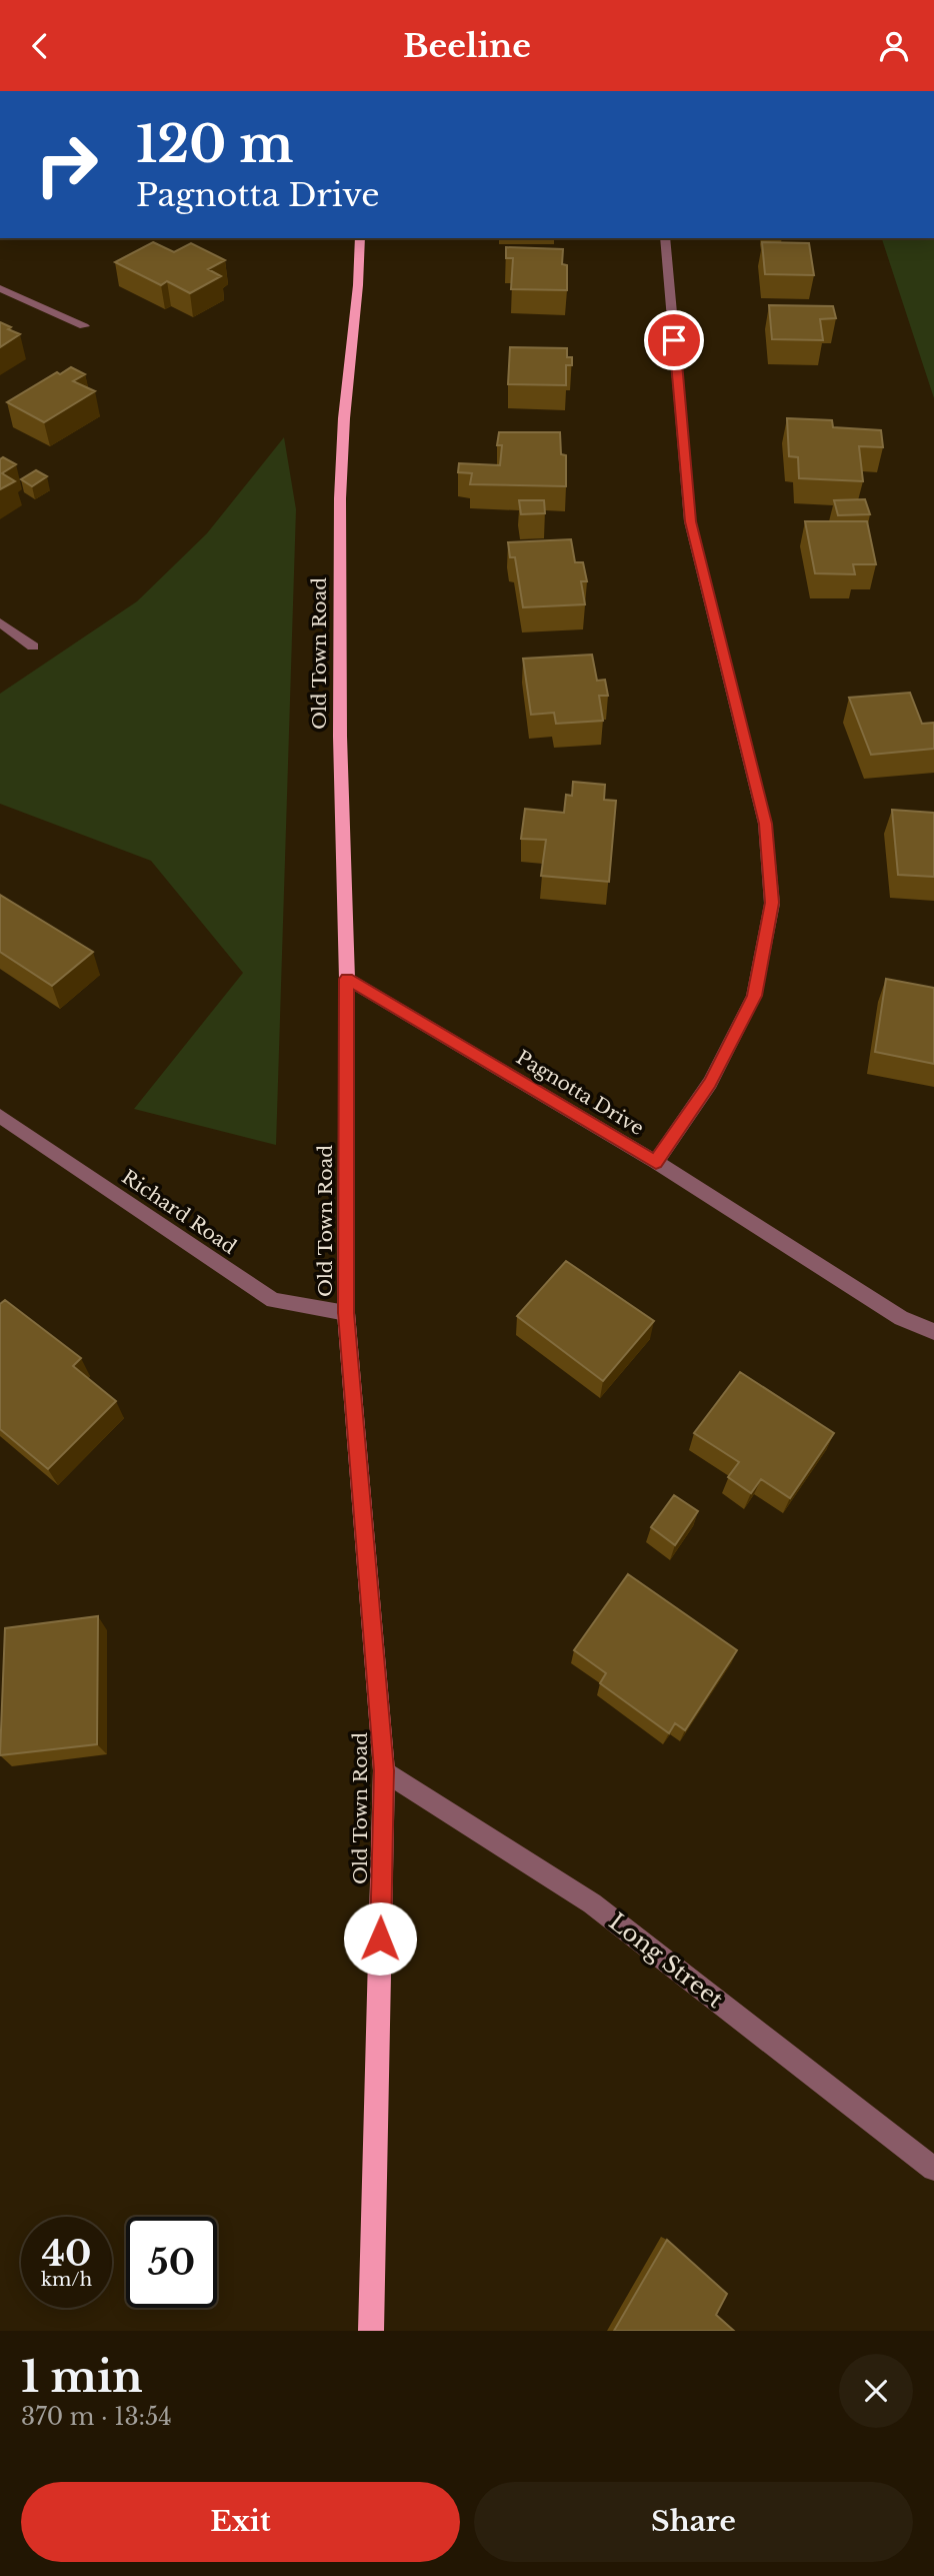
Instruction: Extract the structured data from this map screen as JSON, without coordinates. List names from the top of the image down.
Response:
{
  "streets": {
    "main road": ["Old Town Road"],
    "street": ["Pagnotta Drive", "Richard Road", "Long Street"]
  },
  "crossings": [
    ["Old Town Road", "Pagnotta Drive"],
    ["Old Town Road", "Richard Road"],
    ["Old Town Road", "Long Street"]
  ],
  "page": {
    "header": "Beeline",
    "turn": ["120 m", "Pagnotta Drive"],
    "speed": "40 km/h",
    "limit": "50",
    "heading": ["1 min", "370 m · 13:54"],
    "buttons": ["Exit", "Share"]
  }
}
